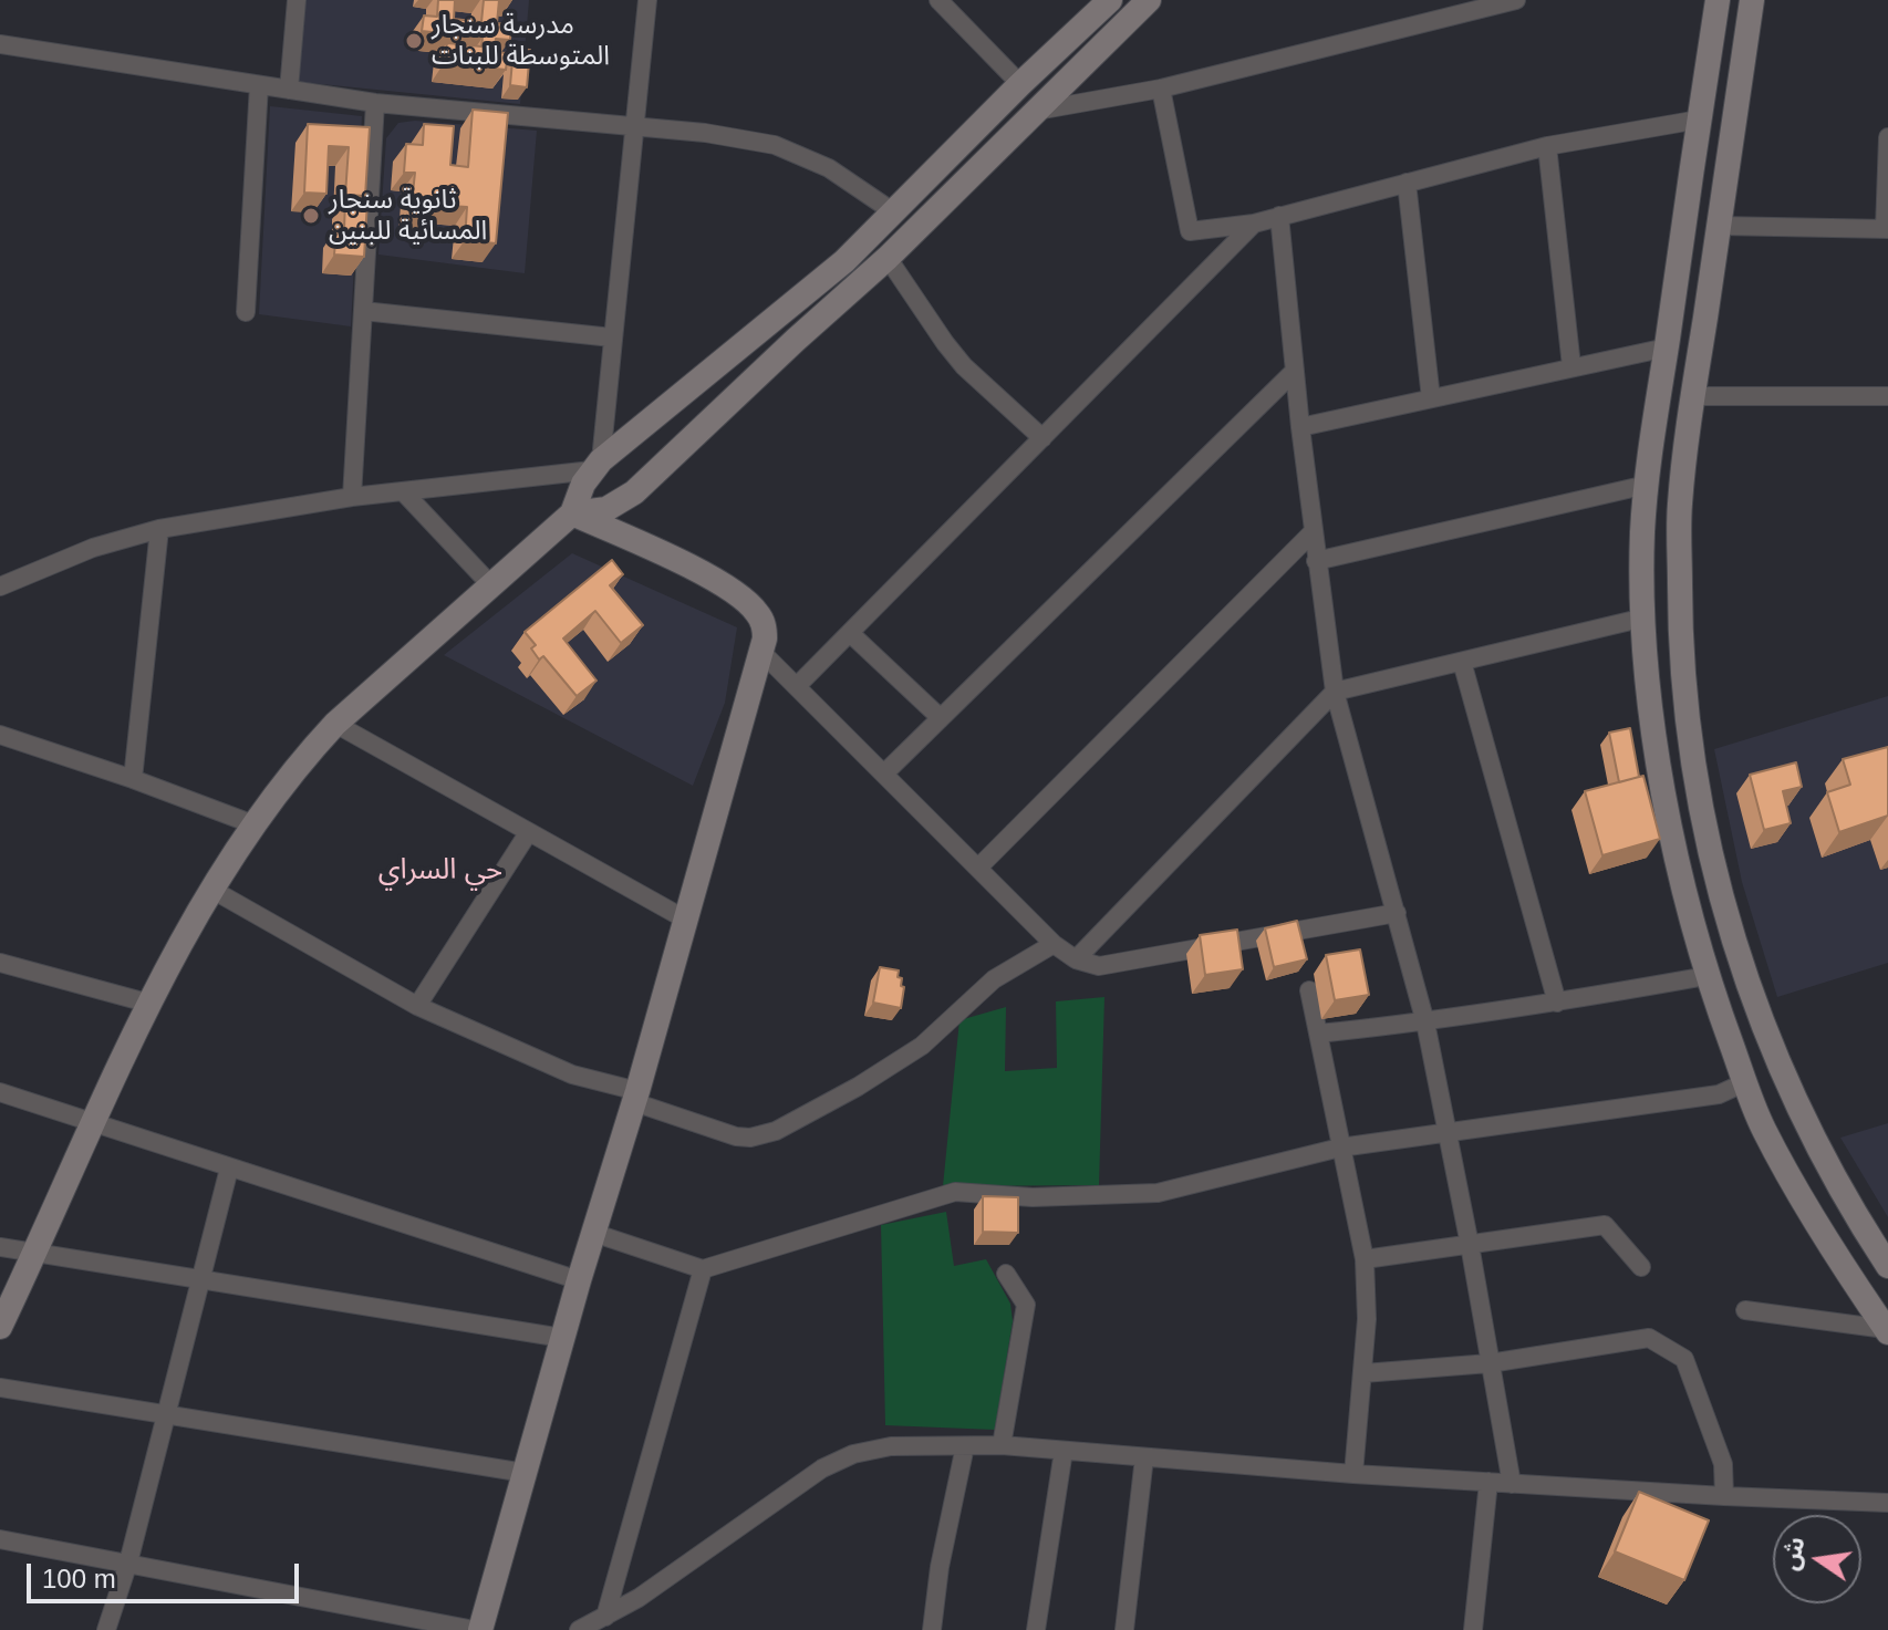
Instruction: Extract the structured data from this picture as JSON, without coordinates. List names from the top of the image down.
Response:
{
  "districts": ["حي السراي"],
  "places": ["مدرسة سنجار المتوسطة للبنات", "ثانوية سنجار المسائية للبنين"],
  "scale_bar": "100 m",
  "north": "left"
}
